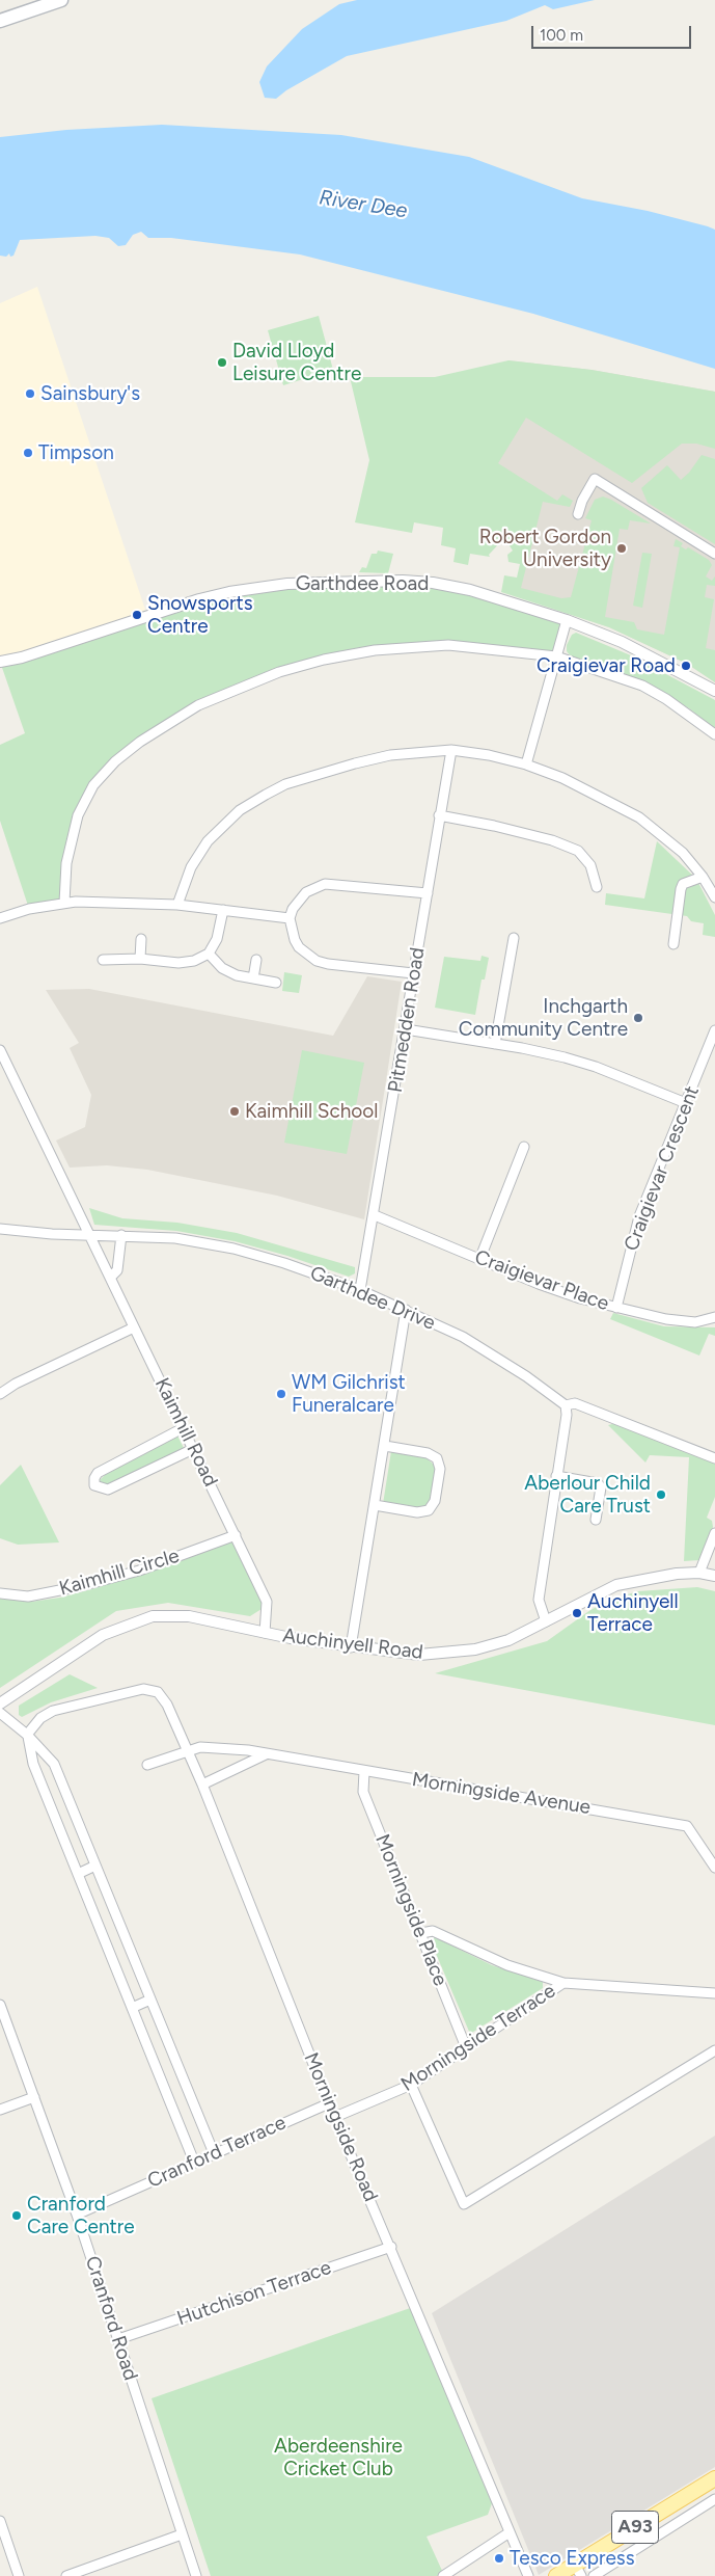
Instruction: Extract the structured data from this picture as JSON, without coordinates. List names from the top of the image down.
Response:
{
  "streets": {
    "main road": ["A93"],
    "street": [
      "Garthdee Road",
      "Pitmedden Road",
      "Craigievar Crescent",
      "Craigievar Place",
      "Garthdee Drive",
      "Kaimhill Road",
      "Kaimhill Circle",
      "Auchinyell Road",
      "Morningside Avenue",
      "Morningside Place",
      "Morningside Terrace",
      "Morningside Road",
      "Cranford Terrace",
      "Hutchison Terrace",
      "Cranford Road"
    ]
  },
  "crossings": [
    ["Pitmedden Road", "Craigievar Place"],
    ["Pitmedden Road", "Garthdee Drive"],
    ["Craigievar Crescent", "Craigievar Place"],
    ["Garthdee Drive", "Kaimhill Road"],
    ["Kaimhill Road", "Kaimhill Circle"],
    ["Kaimhill Road", "Auchinyell Road"],
    ["Morningside Avenue", "Morningside Place"],
    ["Morningside Avenue", "Morningside Road"],
    ["Morningside Place", "Morningside Terrace"],
    ["Morningside Terrace", "Morningside Road"],
    ["Morningside Road", "Cranford Terrace"],
    ["Morningside Road", "Hutchison Terrace"],
    ["Cranford Terrace", "Cranford Road"],
    ["Hutchison Terrace", "Cranford Road"]
  ],
  "water": ["River Dee"],
  "parks": ["Aberdeenshire Cricket Club"],
  "places": [
    "David Lloyd Leisure Centre",
    "Sainsbury's",
    "Timpson",
    "Robert Gordon University",
    "Snowsports Centre",
    "Craigievar Road",
    "Inchgarth Community Centre",
    "Kaimhill School",
    "WM Gilchrist Funeralcare",
    "Aberlour Child Care Trust",
    "Auchinyell Terrace",
    "Cranford Care Centre",
    "Tesco Express"
  ],
  "scale_bar": "100 m"
}
